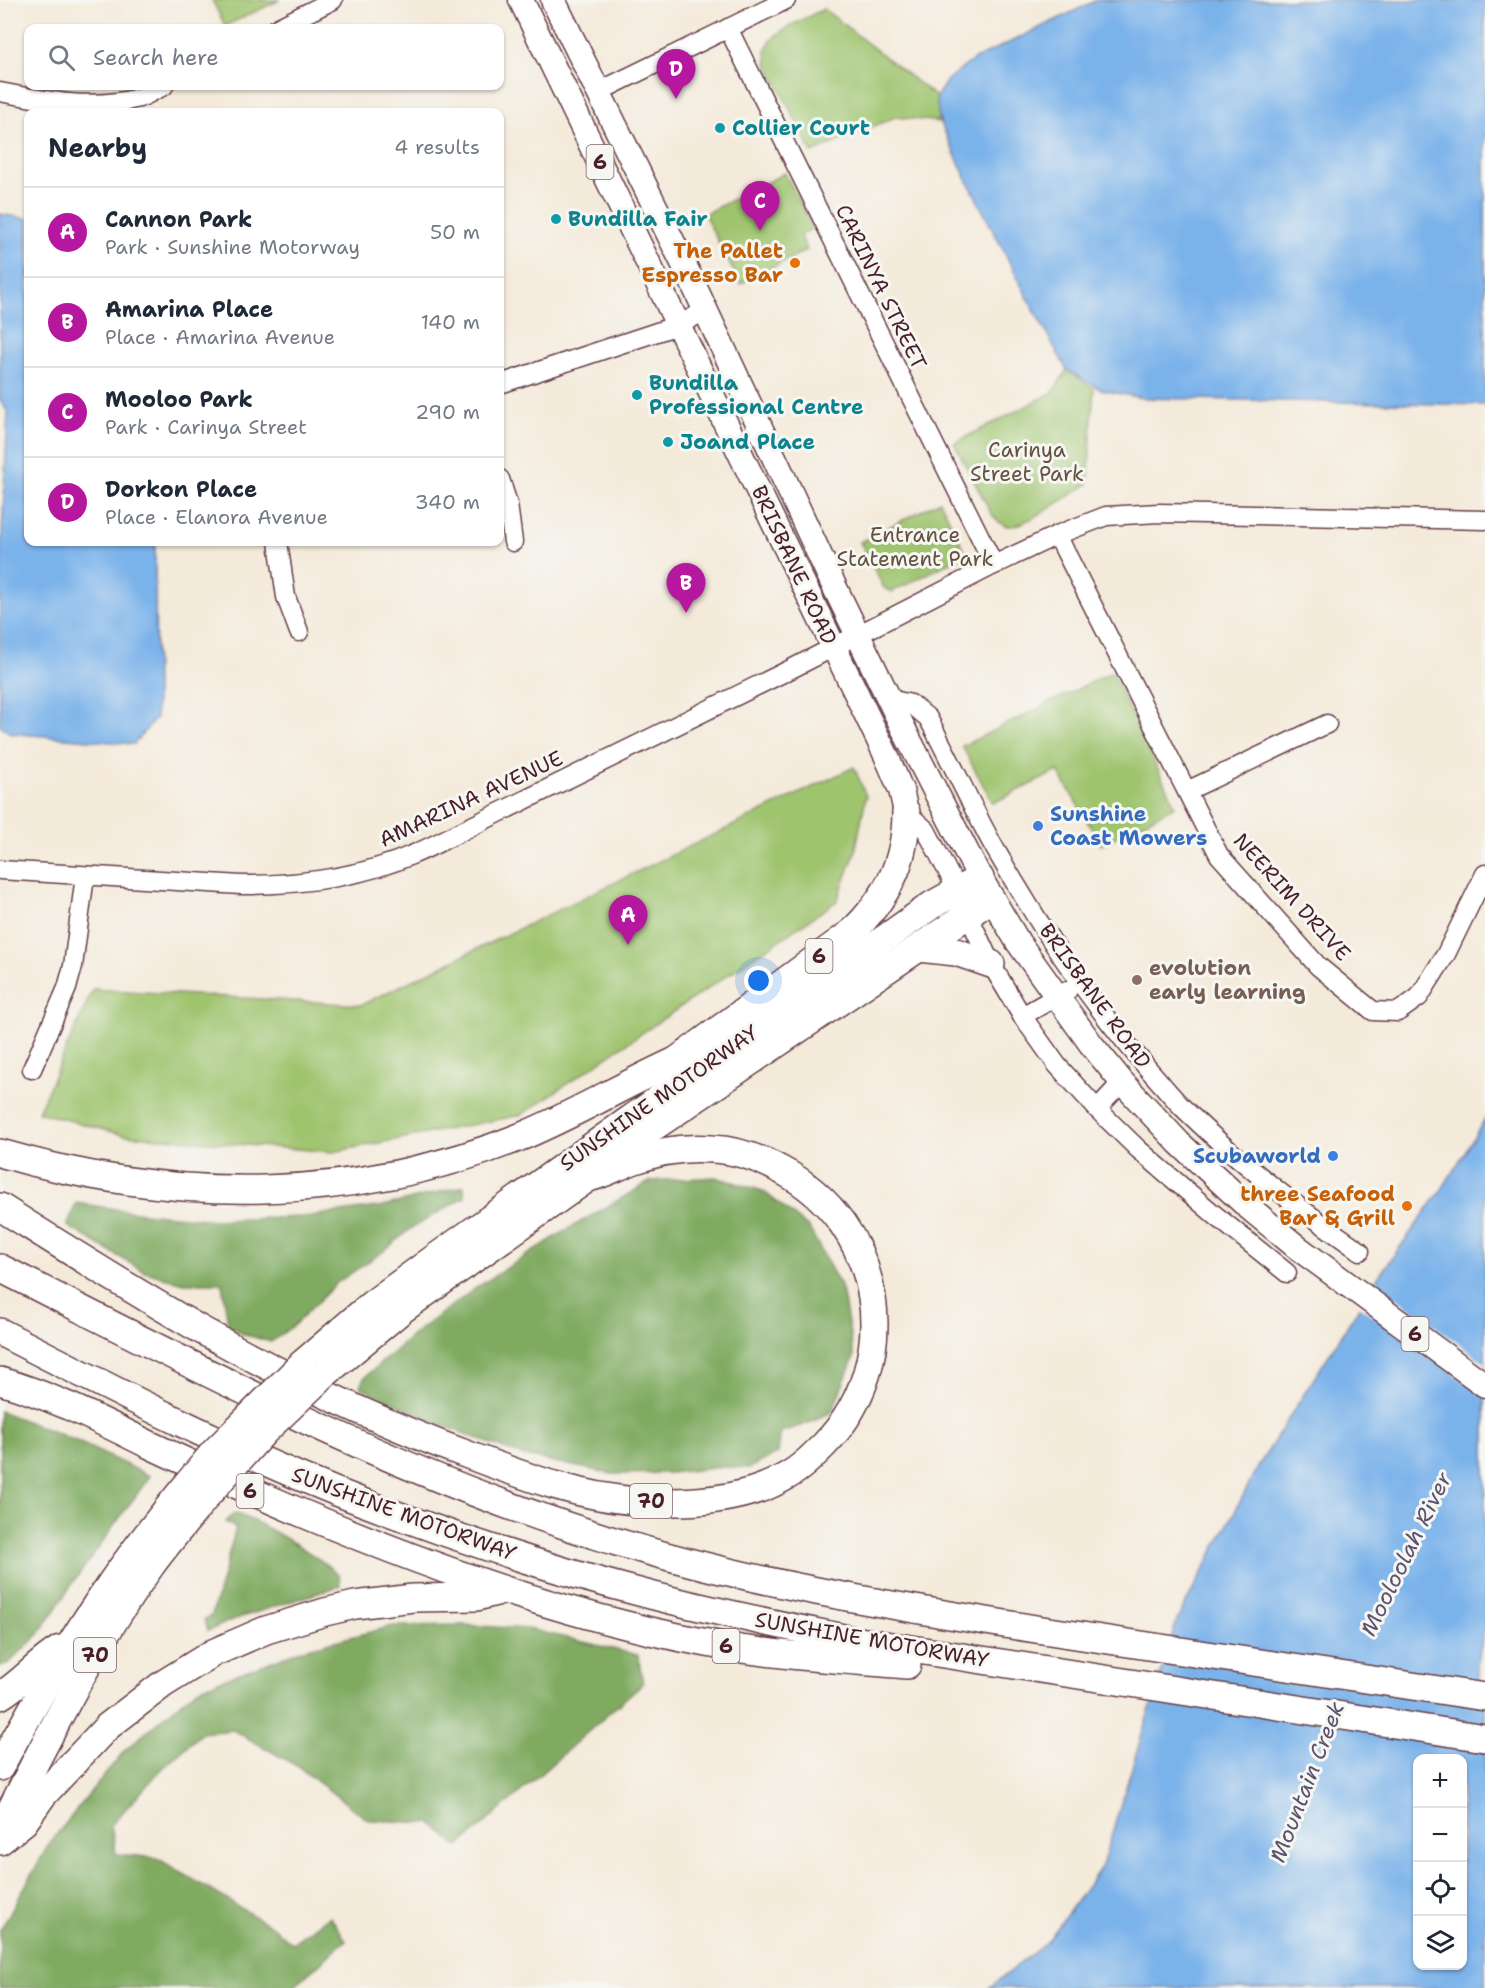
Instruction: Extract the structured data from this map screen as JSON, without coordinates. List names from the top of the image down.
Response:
{
  "streets": {
    "highway": ["6", "SUNSHINE MOTORWAY", "70"],
    "main road": ["BRISBANE ROAD"],
    "street": ["CARINYA STREET", "AMARINA AVENUE", "NEERIM DRIVE"]
  },
  "crossings": [
    ["6", "BRISBANE ROAD"],
    ["6", "SUNSHINE MOTORWAY"],
    ["BRISBANE ROAD", "AMARINA AVENUE"],
    ["BRISBANE ROAD", "SUNSHINE MOTORWAY"],
    ["SUNSHINE MOTORWAY", "70"]
  ],
  "water": ["Mooloolah River", "Mountain Creek"],
  "parks": ["Carinya Street Park", "Entrance Statement Park"],
  "places": [
    "Collier Court",
    "Bundilla Fair",
    "The Pallet Espresso Bar",
    "Bundilla Professional Centre",
    "Joand Place",
    "Sunshine Coast Mowers",
    "evolution early learning",
    "Scubaworld",
    "three Seafood Bar & Grill"
  ],
  "page": {
    "search": "Search here",
    "pins": [
      "D",
      "C",
      "B",
      "A"
    ],
    "heading": ["Nearby", "4 results"],
    "list": [
      {
        "mark": "A",
        "name": "Cannon Park",
        "note": "Park · Sunshine Motorway",
        "value": "50 m"
      },
      {
        "mark": "B",
        "name": "Amarina Place",
        "note": "Place · Amarina Avenue",
        "value": "140 m"
      },
      {
        "mark": "C",
        "name": "Mooloo Park",
        "note": "Park · Carinya Street",
        "value": "290 m"
      },
      {
        "mark": "D",
        "name": "Dorkon Place",
        "note": "Place · Elanora Avenue",
        "value": "340 m"
      }
    ],
    "map_buttons": ["+", "−"]
  }
}
